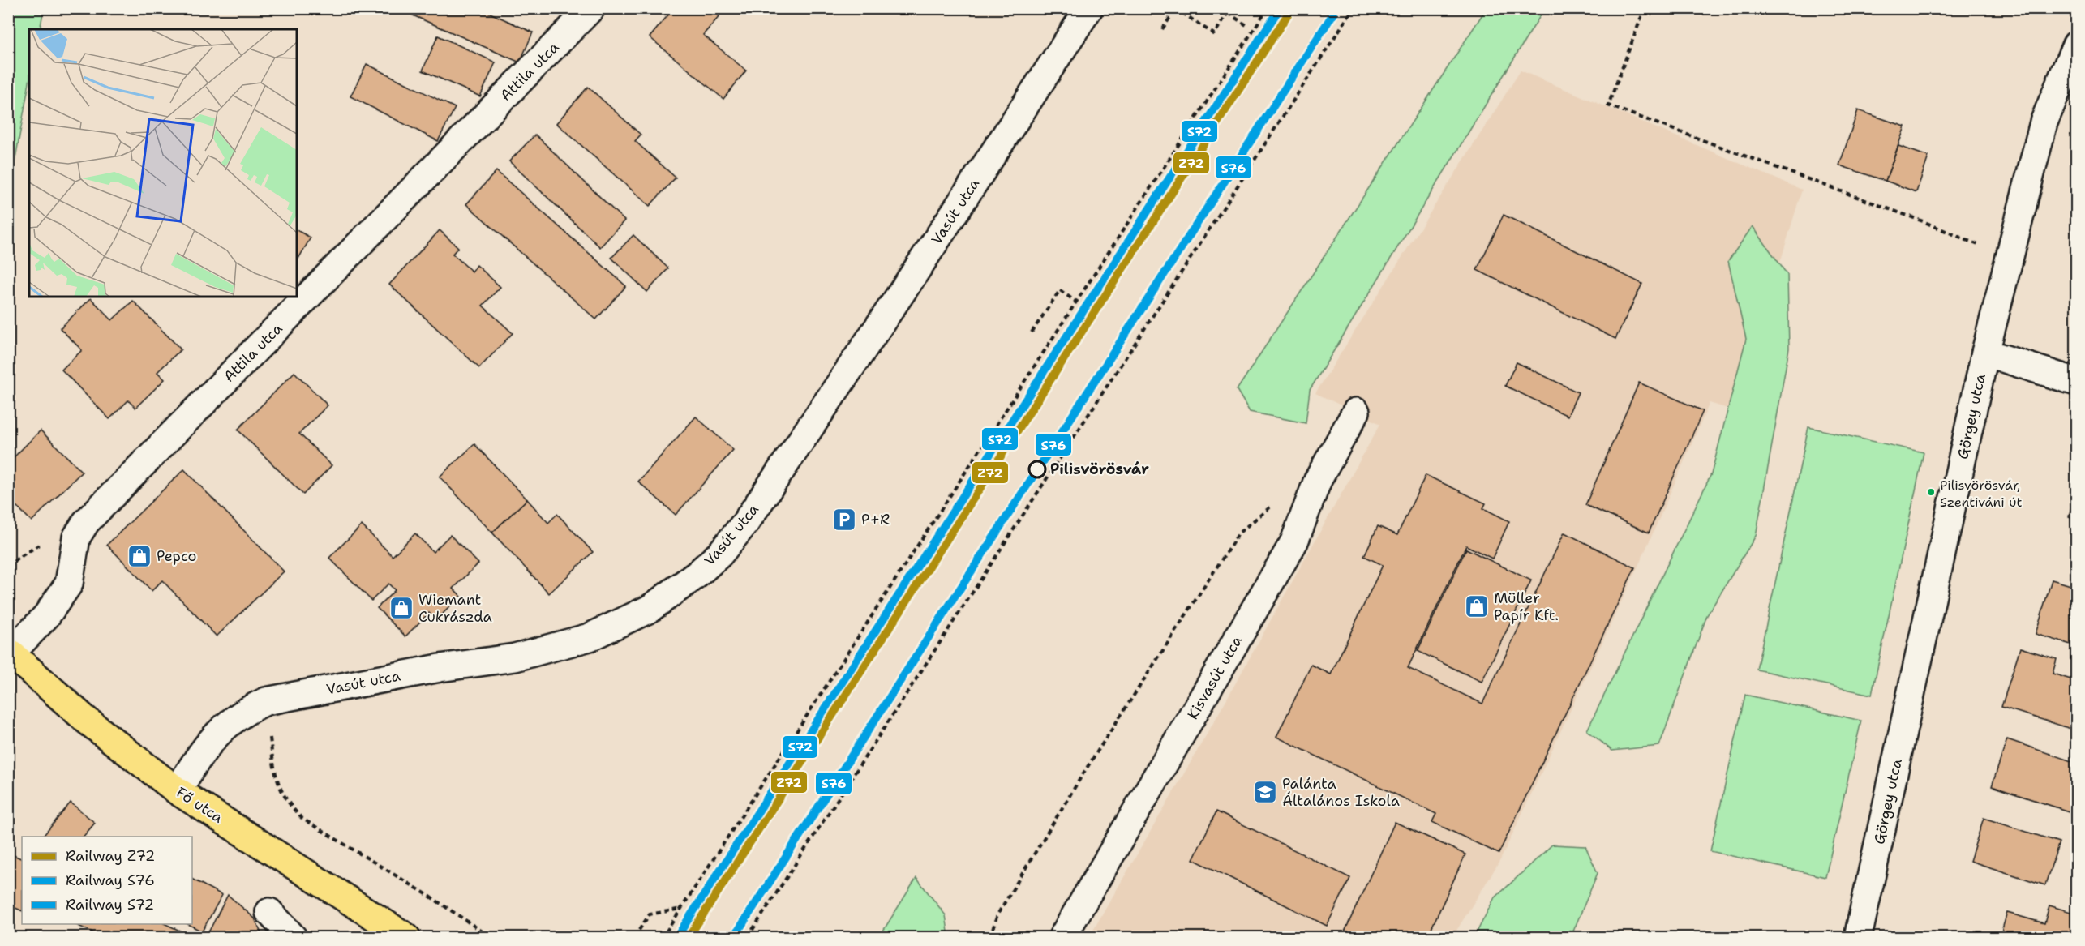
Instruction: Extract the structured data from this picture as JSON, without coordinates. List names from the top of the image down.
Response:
{
  "streets": {
    "main road": ["Fő utca"],
    "street": [
      "Attila utca",
      "Vasút utca",
      "Görgey utca",
      "Kisvasút utca"
    ]
  },
  "crossings": [
    ["Attila utca", "Fő utca"],
    ["Vasút utca", "Fő utca"]
  ],
  "places": {
    "other": ["Pilisvörösvár", "Pilisvörösvár, Szentiváni út"],
    "parking": ["P+R"],
    "shop": ["Pepco", "Müller Papír Kft.", "Wiemant Cukrászda"],
    "school or university": ["Palánta Általános Iskola"]
  },
  "lines": ["rail line Z72", "rail line S72", "rail line S76"],
  "legend": ["Railway Z72", "Railway S76", "Railway S72"]
}
